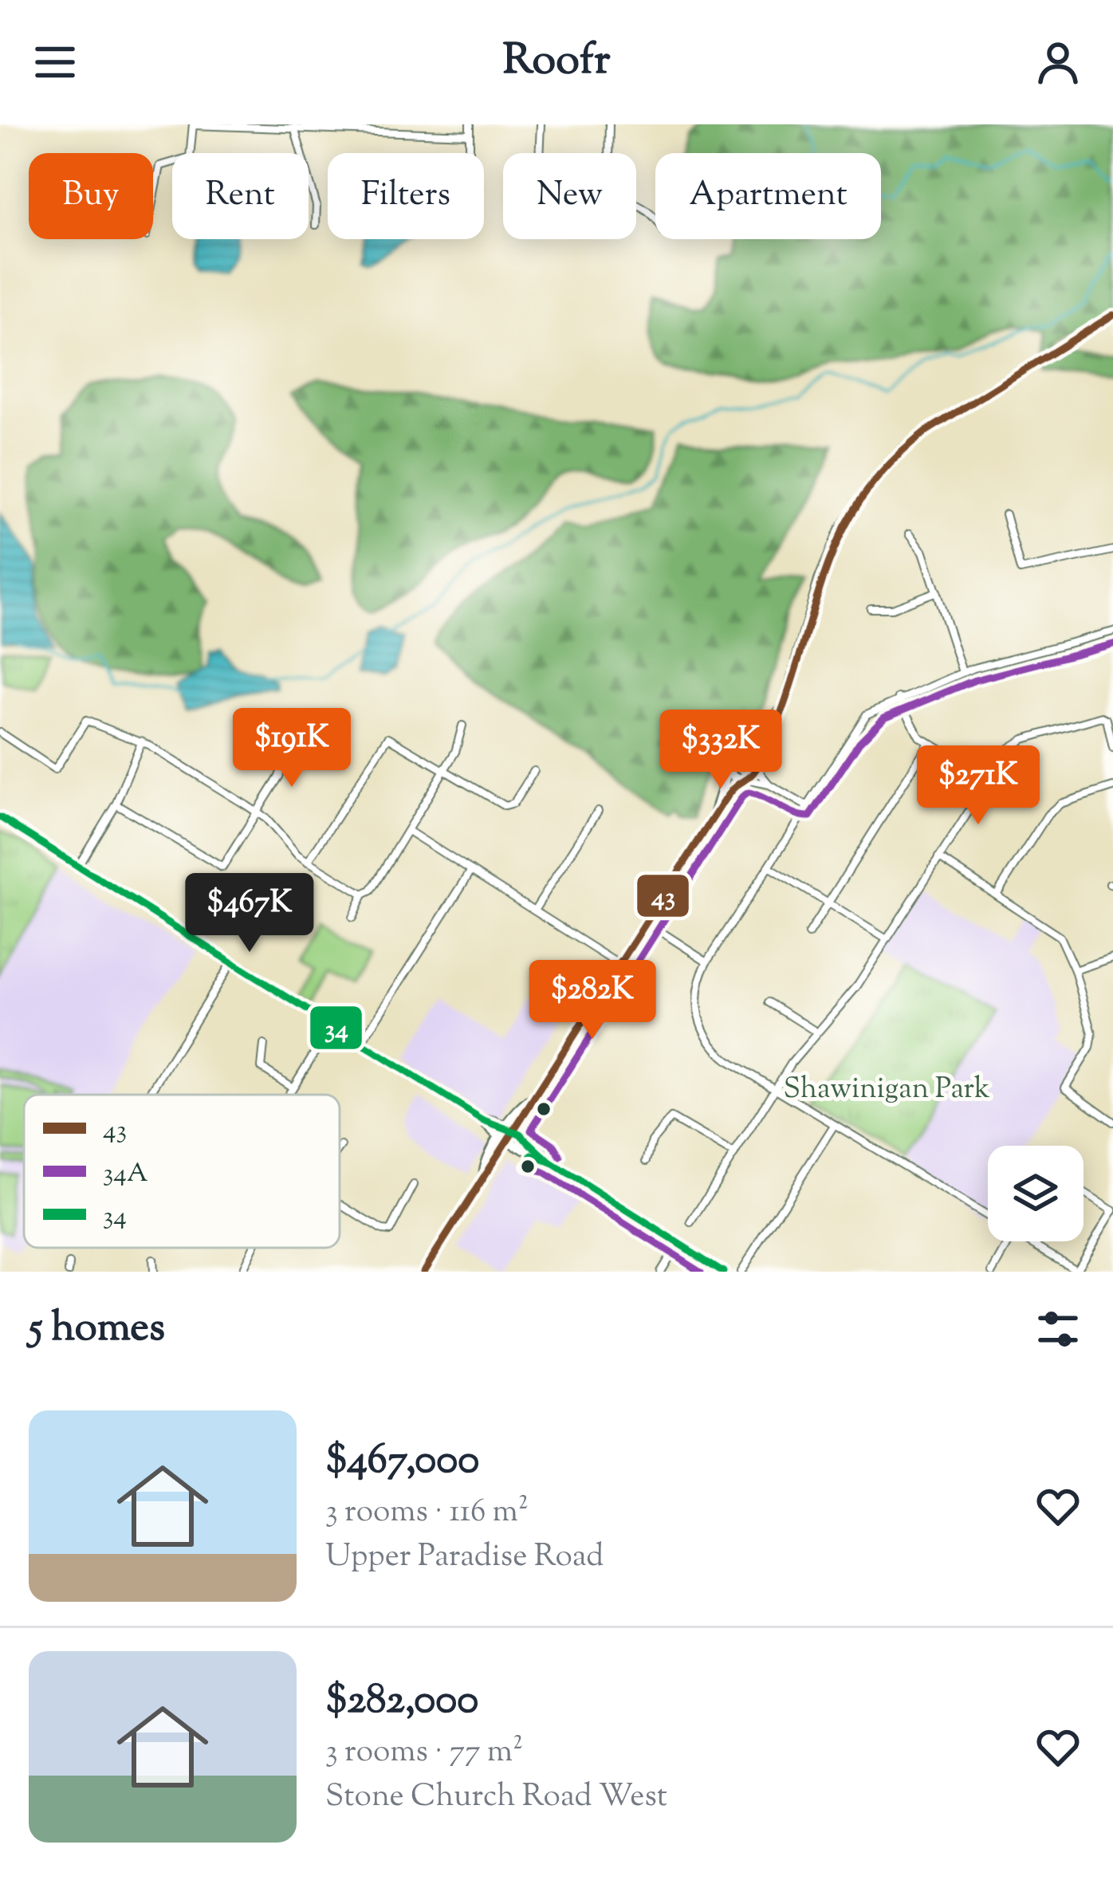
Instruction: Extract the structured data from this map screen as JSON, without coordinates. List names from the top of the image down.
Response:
{
  "parks": ["Shawinigan Park"],
  "lines": ["transit line 43", "transit line 34A", "transit line 34"],
  "legend": ["43", "34A", "34"],
  "page": {
    "header": "Roofr",
    "chip": [
      "Buy",
      "Rent",
      "Filters",
      "New",
      "Apartment"
    ],
    "price": [
      "$191K",
      "$332K",
      "$271K",
      "$467K",
      "$282K"
    ],
    "heading": "5 homes",
    "list": [
      {
        "name": "$467,000",
        "note": "3 rooms · 116 m² · Upper Paradise Road"
      },
      {
        "name": "$282,000",
        "note": "3 rooms · 77 m² · Stone Church Road West"
      }
    ]
  }
}
